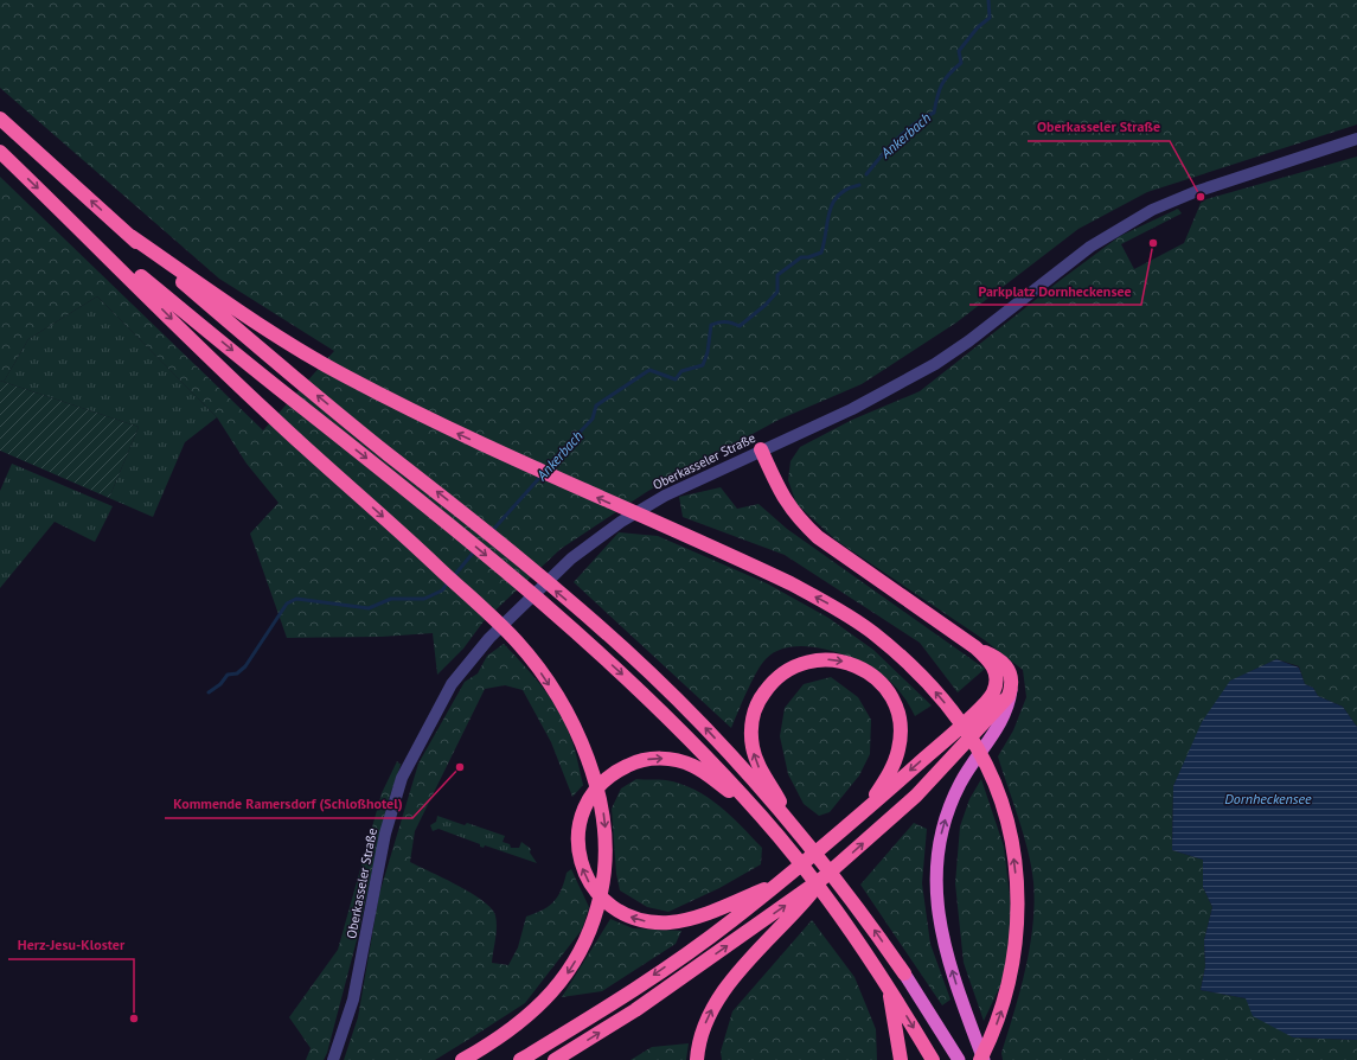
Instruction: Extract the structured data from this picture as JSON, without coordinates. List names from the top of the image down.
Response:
{
  "streets": {
    "street": ["Oberkasseler Straße"]
  },
  "water": ["Ankerbach", "Dornheckensee"],
  "places": [
    "Oberkasseler Straße",
    "Parkplatz Dornheckensee",
    "Kommende Ramersdorf (Schloßhotel)",
    "Herz-Jesu-Kloster"
  ]
}
